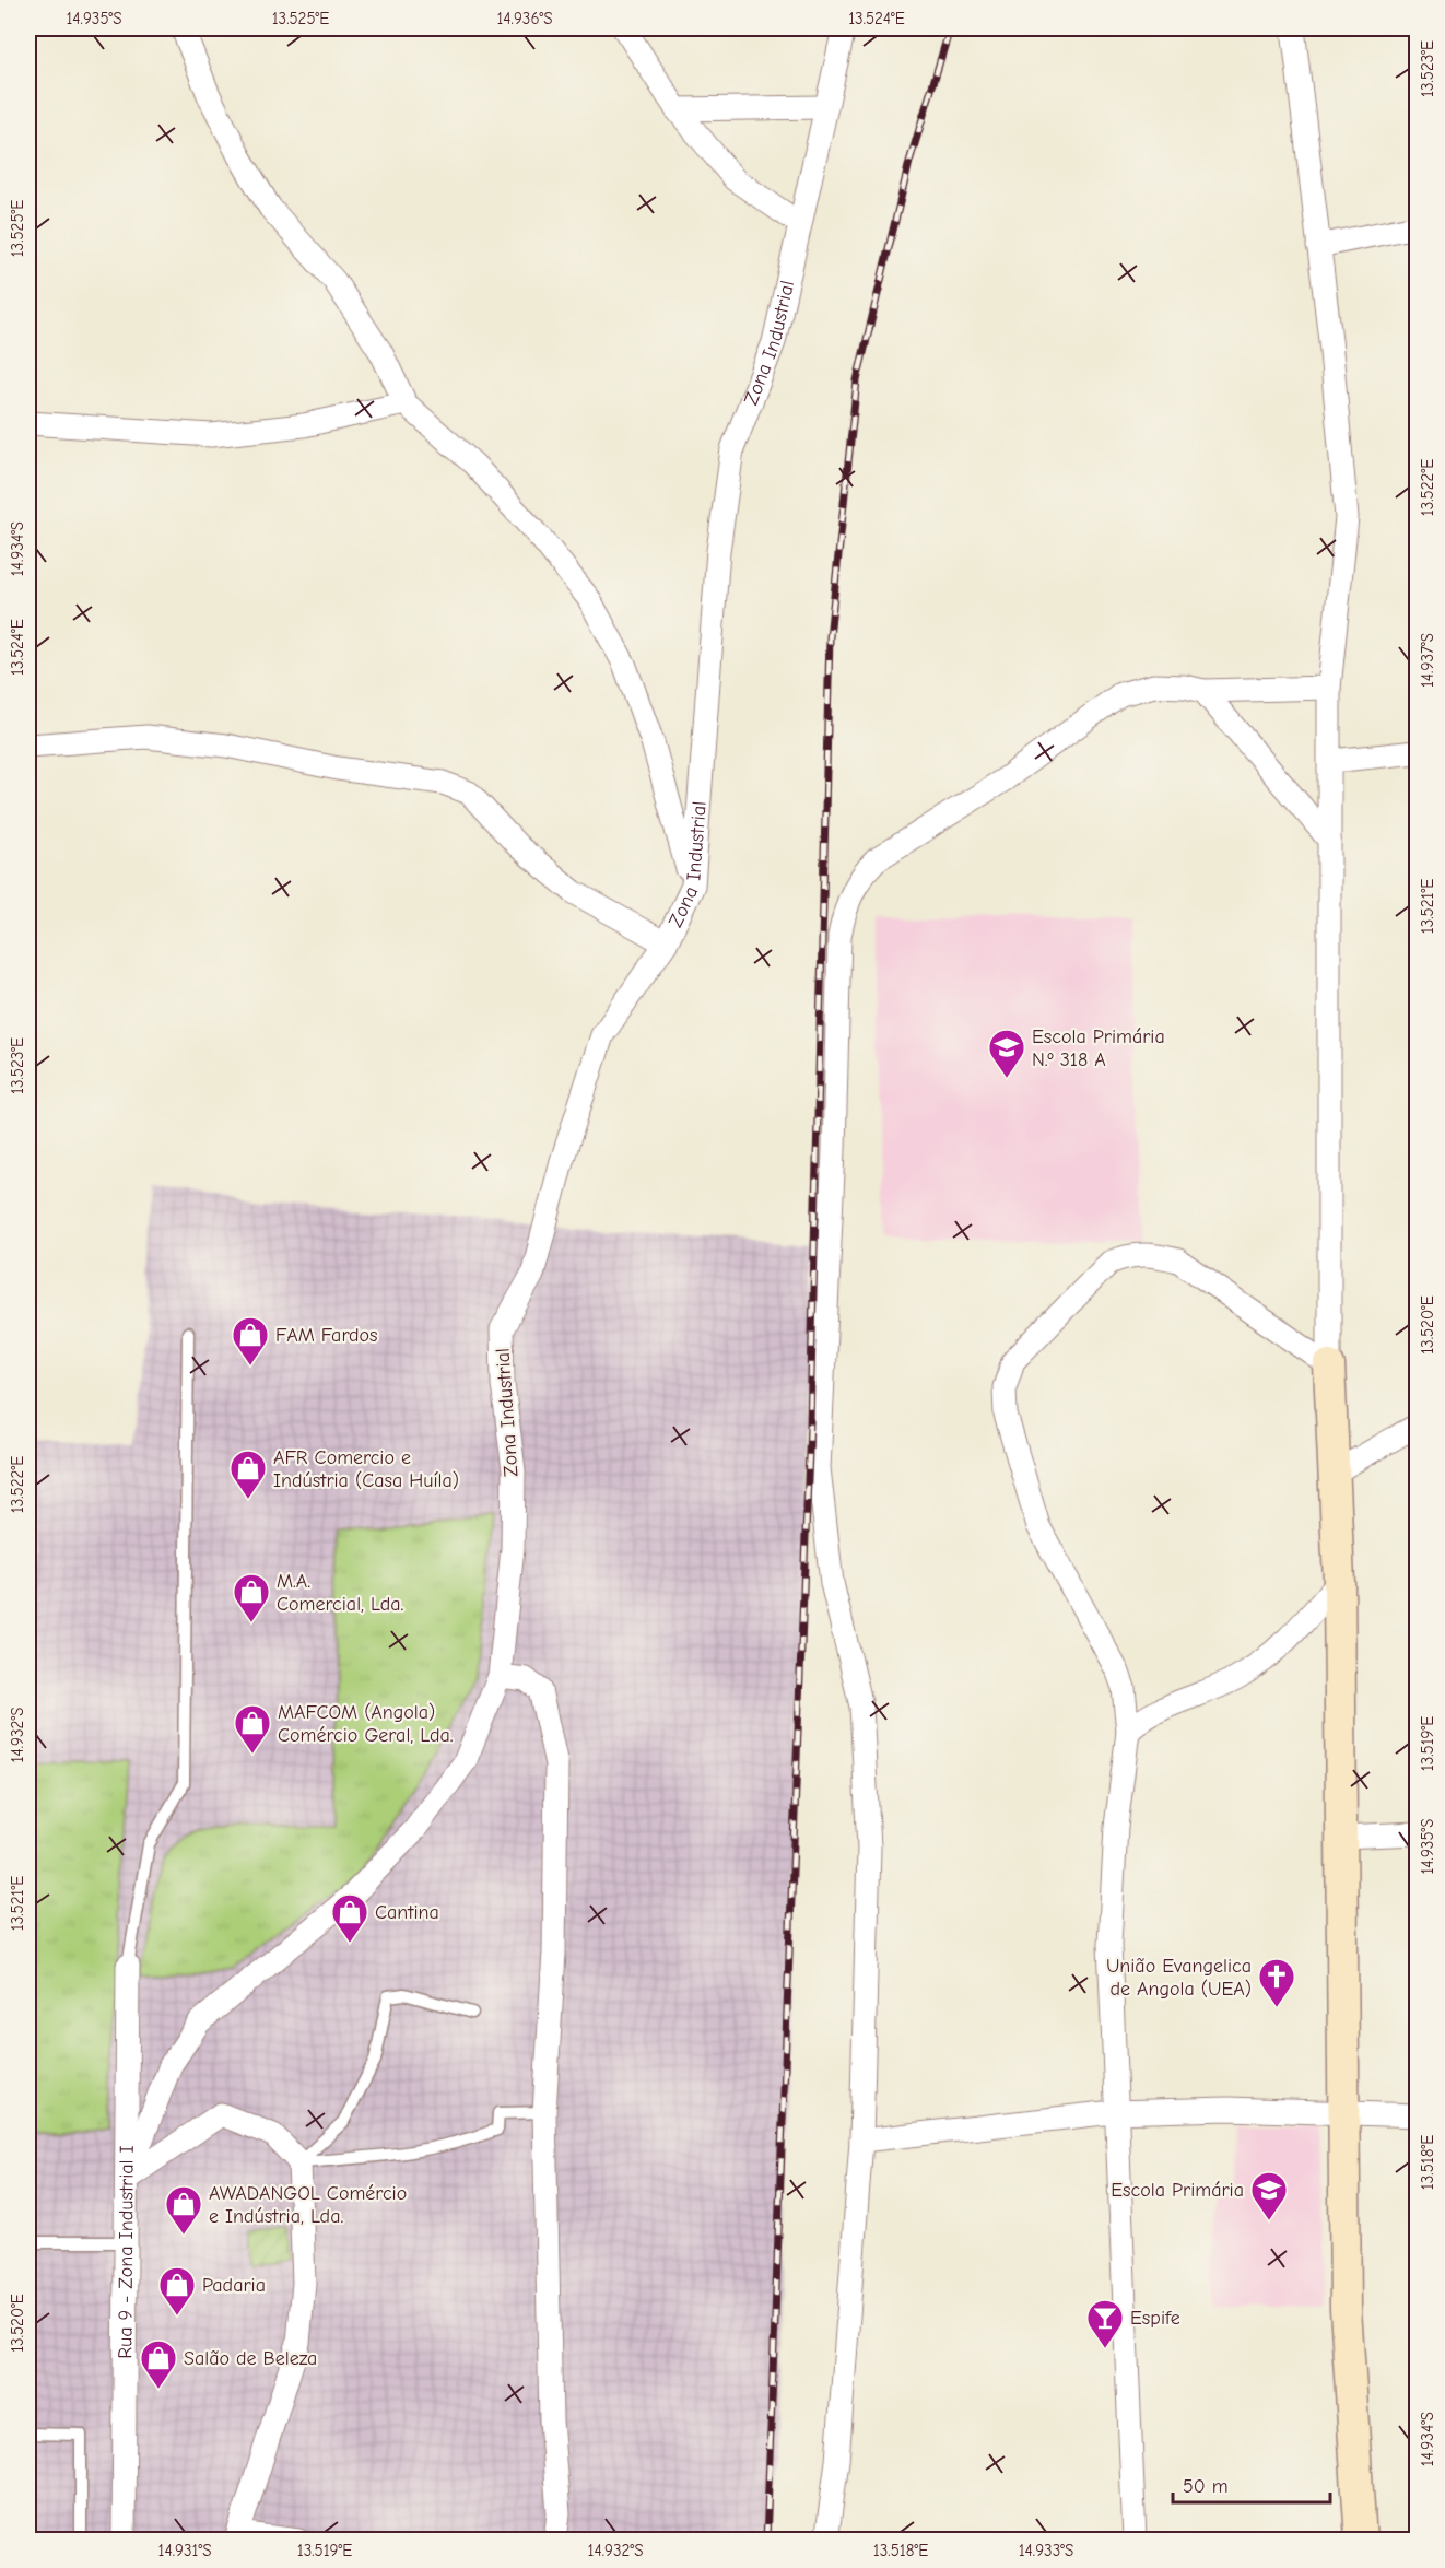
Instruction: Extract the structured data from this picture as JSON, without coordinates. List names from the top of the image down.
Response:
{
  "streets": {
    "street": ["Zona Industrial", "Rua 9 - Zona Industrial I"]
  },
  "crossings": [
    ["Zona Industrial", "Rua 9 - Zona Industrial I"]
  ],
  "places": {
    "school or university": ["Escola Primária N.º 318 A", "Escola Primária"],
    "shop": [
      "FAM Fardos",
      "AFR Comercio e Indústria (Casa Huíla)",
      "M.A. Comercial, Lda.",
      "MAFCOM (Angola) Comércio Geral, Lda.",
      "Cantina",
      "AWADANGOL Comércio e Indústria, Lda.",
      "Padaria",
      "Salão de Beleza"
    ],
    "church": ["União Evangelica de Angola (UEA)"],
    "bar": ["Espife"]
  },
  "scale_bar": "50 m",
  "coordinates": [
    "14.935°S",
    "13.525°E",
    "14.936°S",
    "13.524°E",
    "13.523°E",
    "13.522°E",
    "14.934°S",
    "14.937°S",
    "13.521°E",
    "13.520°E",
    "14.932°S",
    "13.519°E",
    "13.518°E",
    "14.931°S",
    "14.933°S"
  ]
}
